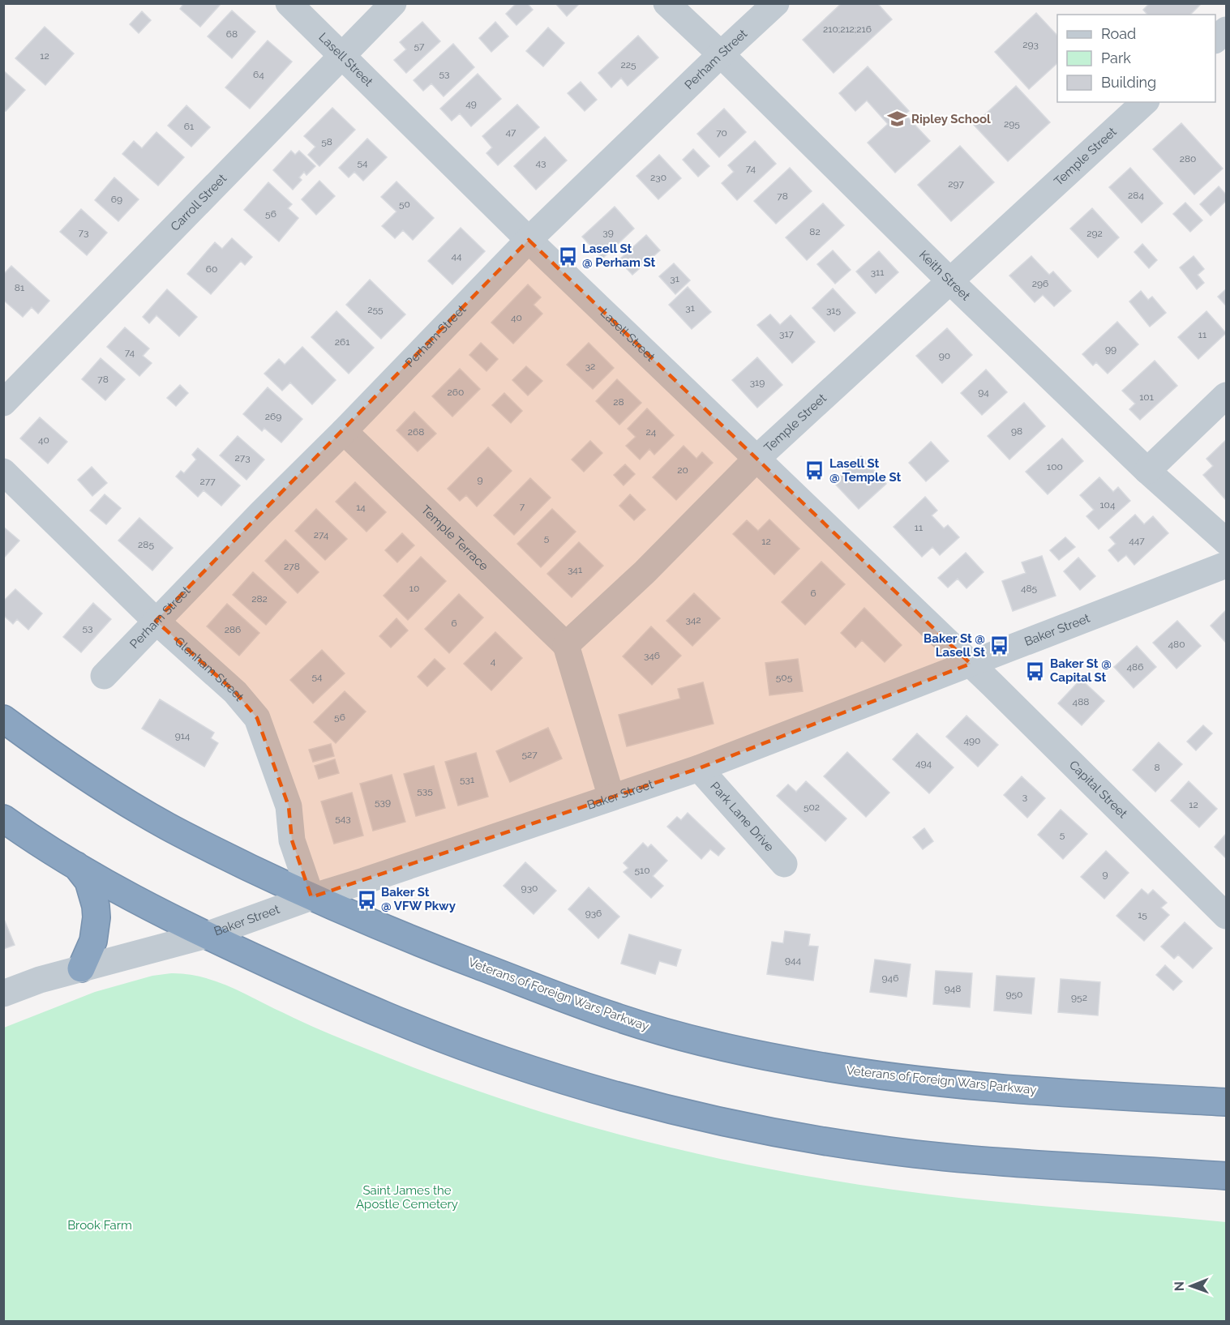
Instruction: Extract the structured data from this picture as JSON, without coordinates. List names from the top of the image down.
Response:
{
  "streets": {
    "highway": ["Veterans of Foreign Wars Parkway"],
    "street": [
      "Perham Street",
      "Lasell Street",
      "Temple Street",
      "Carroll Street",
      "Keith Street",
      "Temple Terrace",
      "Baker Street",
      "Glenham Street",
      "Capital Street",
      "Park Lane Drive"
    ]
  },
  "crossings": [
    ["Perham Street", "Lasell Street"],
    ["Perham Street", "Keith Street"],
    ["Perham Street", "Temple Terrace"],
    ["Perham Street", "Glenham Street"],
    ["Lasell Street", "Temple Street"],
    ["Lasell Street", "Carroll Street"],
    ["Lasell Street", "Baker Street"],
    ["Lasell Street", "Capital Street"],
    ["Temple Street", "Keith Street"],
    ["Temple Street", "Temple Terrace"],
    ["Baker Street", "Glenham Street"],
    ["Baker Street", "Capital Street"],
    ["Baker Street", "Park Lane Drive"],
    ["Baker Street", "Veterans of Foreign Wars Parkway"],
    ["Glenham Street", "Veterans of Foreign Wars Parkway"]
  ],
  "parks": ["Saint James the Apostle Cemetery", "Brook Farm"],
  "places": {
    "school or university": ["Ripley School"],
    "bus stop": [
      "Lasell St @ Perham St",
      "Lasell St @ Temple St",
      "Baker St @ Lasell St",
      "Baker St @ Capital St",
      "Baker St @ VFW Pkwy"
    ]
  },
  "house_numbers": [
    "210;212;216",
    "68",
    "293",
    "57",
    "12",
    "225",
    "53",
    "64",
    "49",
    "295",
    "61",
    "47",
    "70",
    "58",
    "280",
    "54",
    "43",
    "74",
    "230",
    "297",
    "284",
    "78",
    "69",
    "50",
    "56",
    "82",
    "73",
    "39",
    "292",
    "44",
    "60",
    "311",
    "31",
    "296",
    "81",
    "31",
    "255",
    "315",
    "40",
    "317",
    "11",
    "261",
    "99",
    "74",
    "90",
    "32",
    "78",
    "319",
    "260",
    "94",
    "101",
    "28",
    "269",
    "98",
    "268",
    "24",
    "40",
    "273",
    "100",
    "20",
    "9",
    "277",
    "104",
    "7",
    "14",
    "11",
    "274",
    "5",
    "447",
    "12",
    "285",
    "278",
    "341",
    "10",
    "485",
    "6",
    "282",
    "342",
    "6",
    "53",
    "286",
    "480",
    "346",
    "4",
    "486",
    "54",
    "505",
    "488",
    "56",
    "914",
    "490",
    "527",
    "494",
    "8",
    "531",
    "535",
    "3",
    "539",
    "12",
    "502",
    "543",
    "5",
    "510",
    "9",
    "930",
    "936",
    "15",
    "944",
    "946",
    "948",
    "950",
    "952"
  ],
  "legend": ["Road", "Park", "Building"],
  "north": "left"
}
